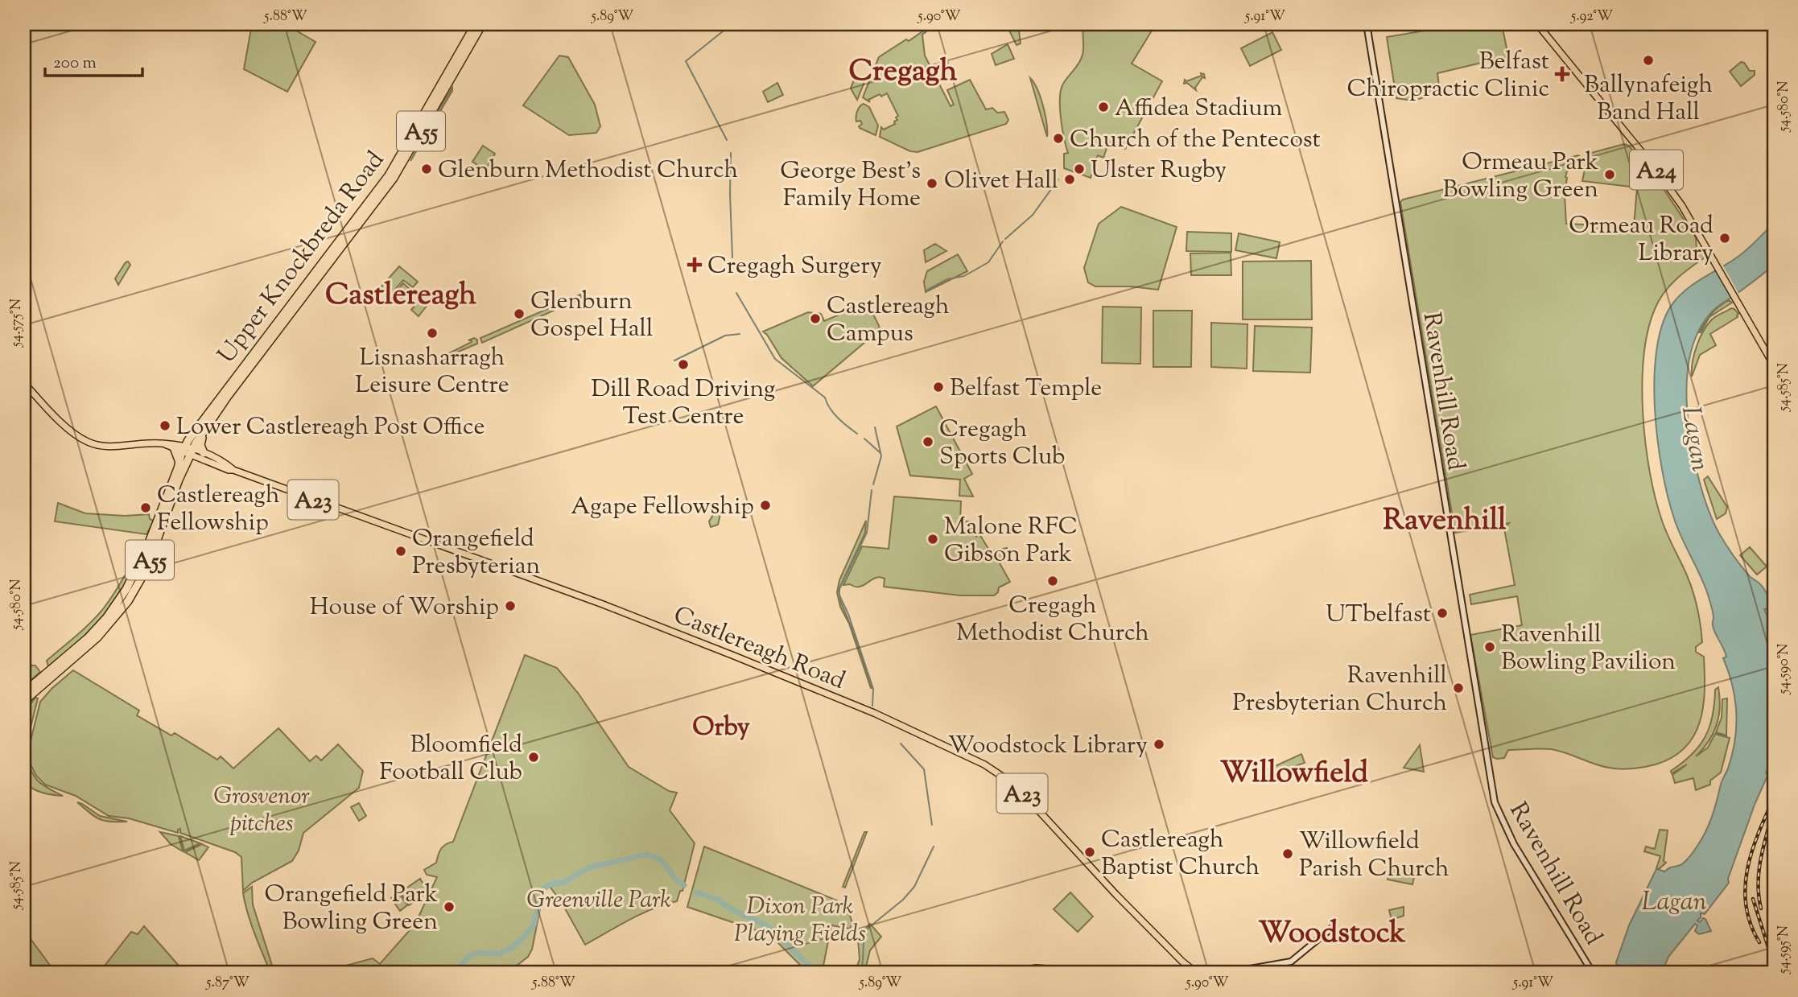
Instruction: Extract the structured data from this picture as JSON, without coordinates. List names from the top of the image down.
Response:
{
  "streets": {
    "highway": ["A55", "Upper Knockbreda Road"],
    "main road": [
      "A24",
      "Ravenhill Road",
      "A23",
      "Castlereagh Road"
    ]
  },
  "crossings": [
    ["A55", "Upper Knockbreda Road"],
    ["A55", "A23"],
    ["A55", "Castlereagh Road"],
    ["Upper Knockbreda Road", "A23"],
    ["Upper Knockbreda Road", "Castlereagh Road"],
    ["A23", "Castlereagh Road"]
  ],
  "districts": [
    "Cregagh",
    "Castlereagh",
    "Ravenhill",
    "Orby",
    "Willowfield",
    "Woodstock"
  ],
  "water": ["Lagan"],
  "parks": ["Grosvenor pitches", "Greenville Park", "Dixon Park Playing Fields"],
  "places": {
    "other": [
      "Ballynafeigh Band Hall",
      "Affidea Stadium",
      "Church of the Pentecost",
      "Glenburn Methodist Church",
      "Ulster Rugby",
      "Ormeau Park Bowling Green",
      "Olivet Hall",
      "George Best's Family Home",
      "Ormeau Road Library",
      "Glenburn Gospel Hall",
      "Castlereagh Campus",
      "Lisnasharragh Leisure Centre",
      "Dill Road Driving Test Centre",
      "Belfast Temple",
      "Lower Castlereagh Post Office",
      "Cregagh Sports Club",
      "Agape Fellowship",
      "Castlereagh Fellowship",
      "Malone RFC Gibson Park",
      "Orangefield Presbyterian",
      "Cregagh Methodist Church",
      "House of Worship",
      "UTbelfast",
      "Ravenhill Bowling Pavilion",
      "Ravenhill Presbyterian Church",
      "Woodstock Library",
      "Bloomfield Football Club",
      "Castlereagh Baptist Church",
      "Willowfield Parish Church",
      "Orangefield Park Bowling Green"
    ],
    "health": ["Belfast Chiropractic Clinic", "Cregagh Surgery"]
  },
  "scale_bar": "200 m",
  "coordinates": [
    "5.88°W",
    "5.89°W",
    "5.90°W",
    "5.91°W",
    "5.92°W",
    "54.580°N",
    "54.575°N",
    "54.585°N",
    "54.590°N",
    "54.595°N",
    "5.87°W"
  ]
}
